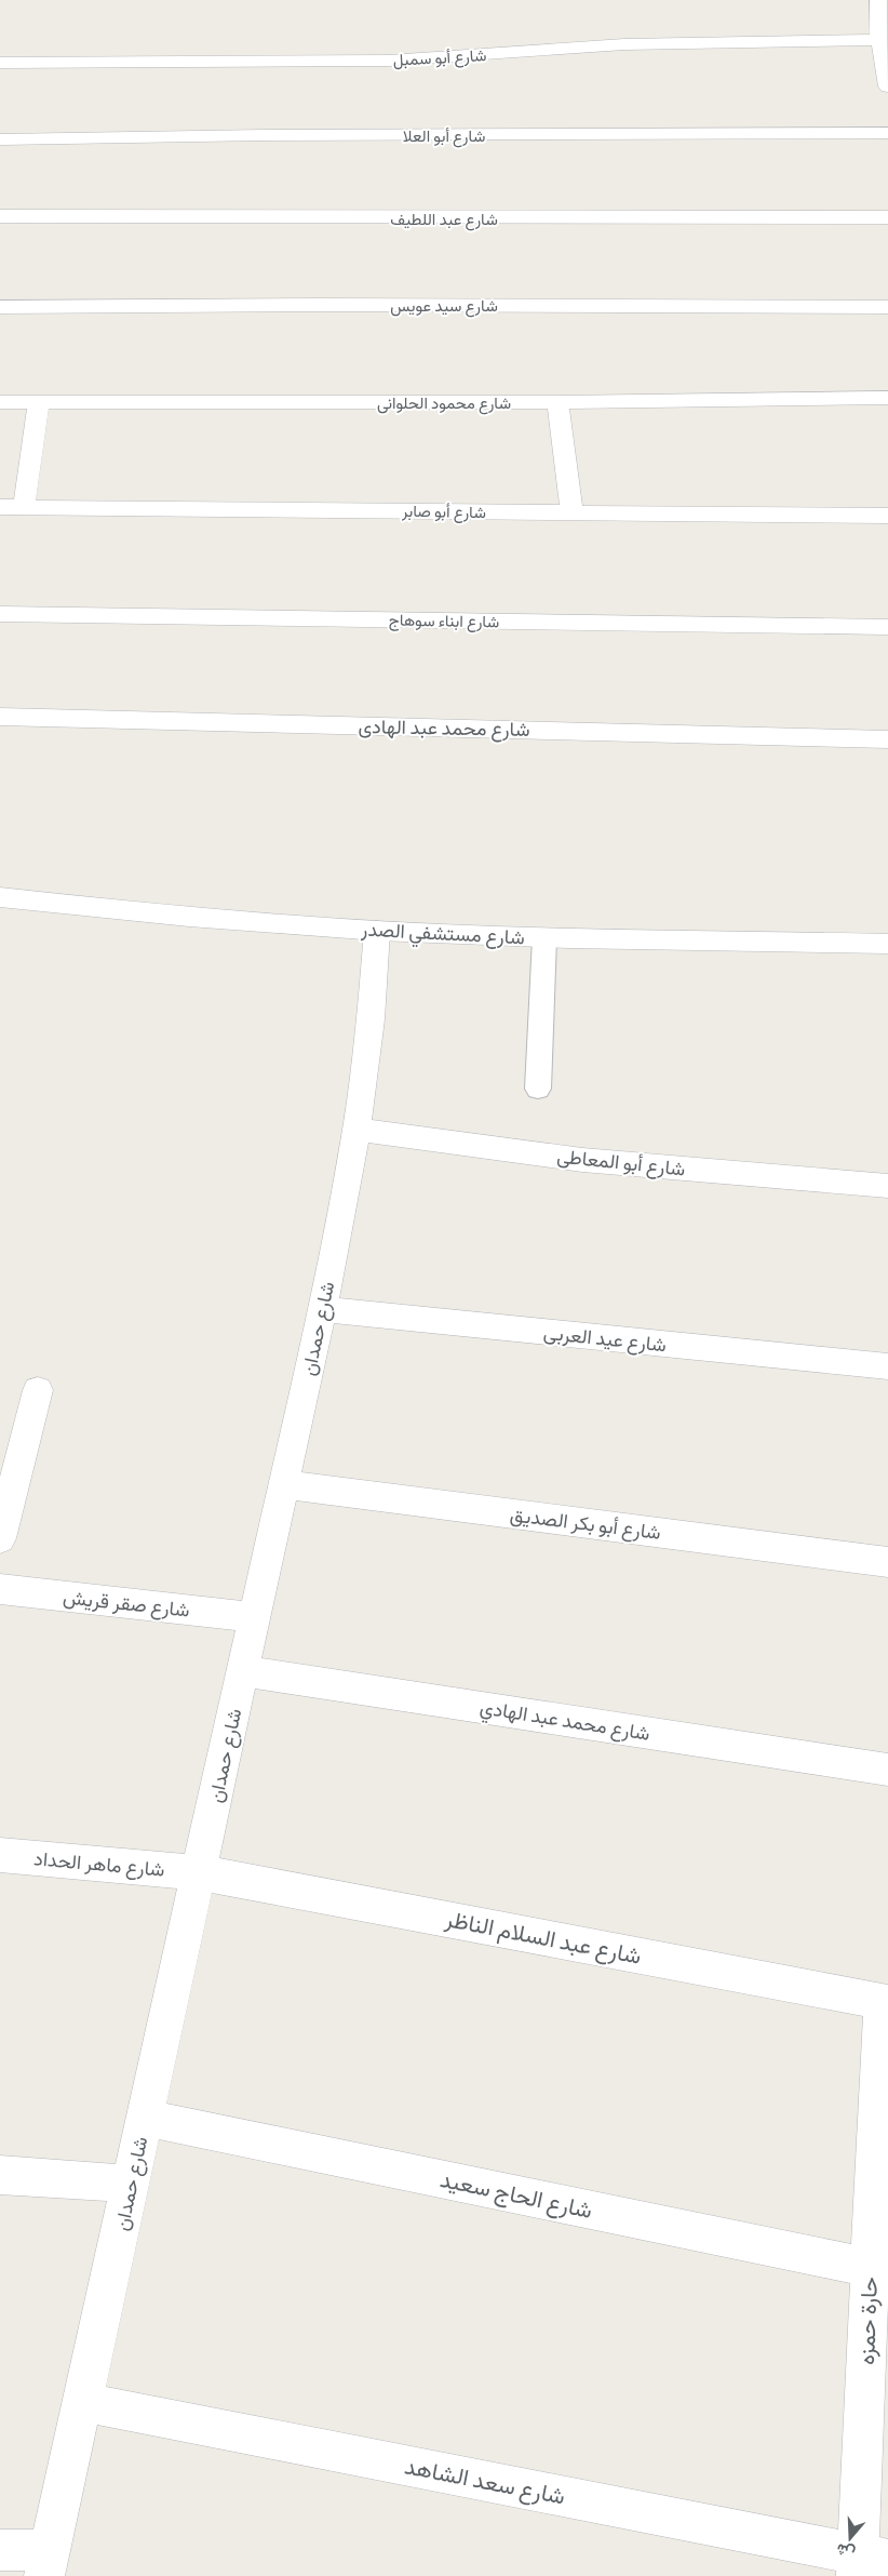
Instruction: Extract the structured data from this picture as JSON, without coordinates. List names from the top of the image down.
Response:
{
  "streets": {
    "street": [
      "شارع أبو سمبل",
      "شارع أبو العلا",
      "شارع عبد اللطيف",
      "شارع سيد عويس",
      "شارع محمود الحلوانى",
      "شارع أبو صابر",
      "شارع ابناء سوهاج",
      "شارع محمد عبد الهادى",
      "شارع مستشفي الصدر",
      "شارع أبو المعاطى",
      "شارع حمدان",
      "شارع عيد العربى",
      "شارع أبو بكر الصديق",
      "شارع صقر قريش",
      "شارع محمد عبد الهادي",
      "شارع ماهر الحداد",
      "شارع عبد السلام الناظر",
      "شارع الحاج سعيد",
      "حارة حمزه",
      "شارع سعد الشاهد"
    ]
  },
  "crossings": [
    ["شارع مستشفي الصدر", "شارع حمدان"],
    ["شارع أبو المعاطى", "شارع حمدان"],
    ["شارع حمدان", "شارع عيد العربى"],
    ["شارع حمدان", "شارع أبو بكر الصديق"],
    ["شارع حمدان", "شارع صقر قريش"],
    ["شارع حمدان", "شارع محمد عبد الهادي"],
    ["شارع حمدان", "شارع ماهر الحداد"],
    ["شارع حمدان", "شارع عبد السلام الناظر"],
    ["شارع حمدان", "شارع الحاج سعيد"],
    ["شارع حمدان", "شارع سعد الشاهد"],
    ["شارع ماهر الحداد", "شارع عبد السلام الناظر"],
    ["شارع عبد السلام الناظر", "حارة حمزه"],
    ["شارع الحاج سعيد", "حارة حمزه"],
    ["حارة حمزه", "شارع سعد الشاهد"]
  ],
  "north": "bottom"
}
